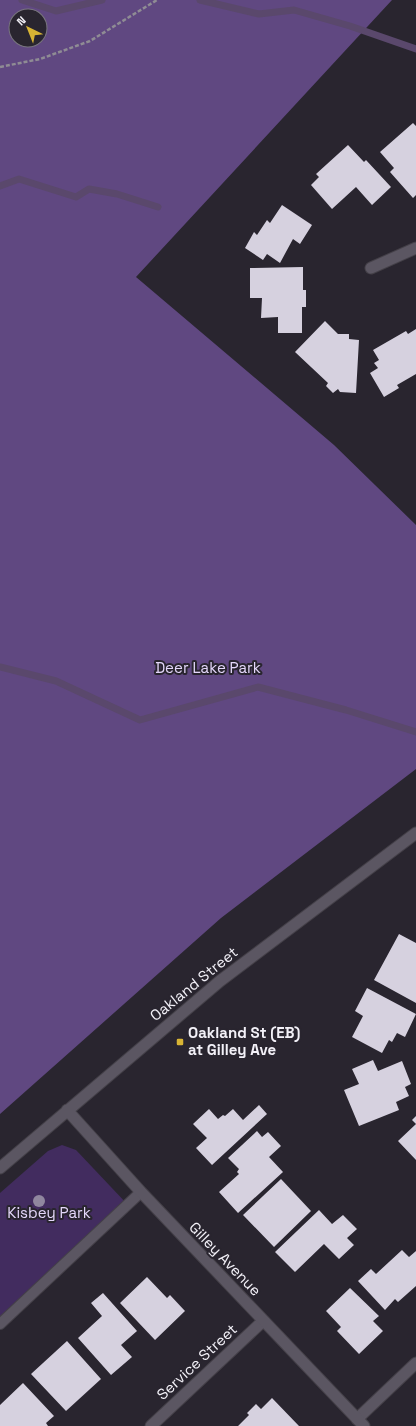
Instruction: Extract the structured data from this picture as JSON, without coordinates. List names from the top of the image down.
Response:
{
  "streets": {
    "street": ["Oakland Street", "Gilley Avenue", "Service Street"]
  },
  "crossings": [
    ["Oakland Street", "Gilley Avenue"],
    ["Gilley Avenue", "Service Street"]
  ],
  "parks": ["Deer Lake Park", "Kisbey Park"],
  "places": {
    "transit": ["Oakland St (EB) at Gilley Ave"]
  },
  "north": "top left"
}
